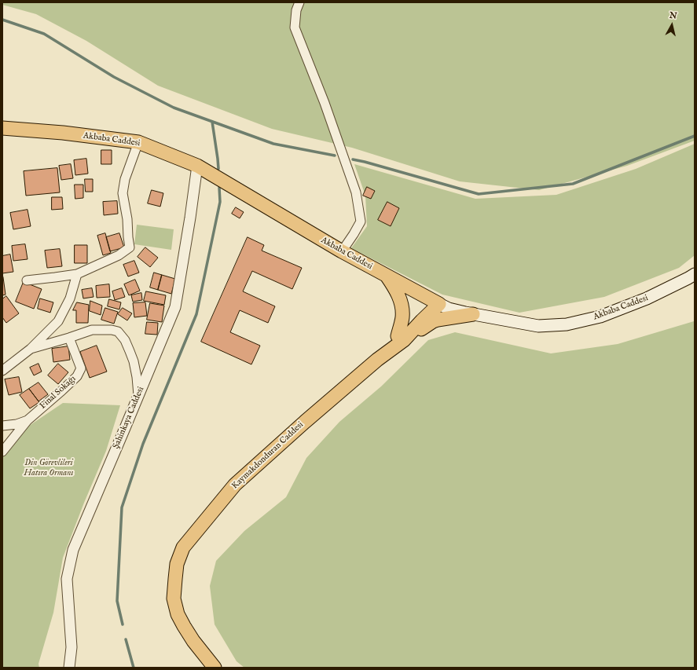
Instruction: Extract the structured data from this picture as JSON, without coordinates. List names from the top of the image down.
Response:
{
  "streets": {
    "main road": ["Akbaba Caddesi", "Kaymakdonduran Caddesi"],
    "street": ["Final Sokağı", "Şahinkaya Caddesi"]
  },
  "crossings": [
    ["Akbaba Caddesi", "Şahinkaya Caddesi"]
  ],
  "parks": ["Din Görevlileri Hatıra Ormanı"],
  "north": "top"
}
